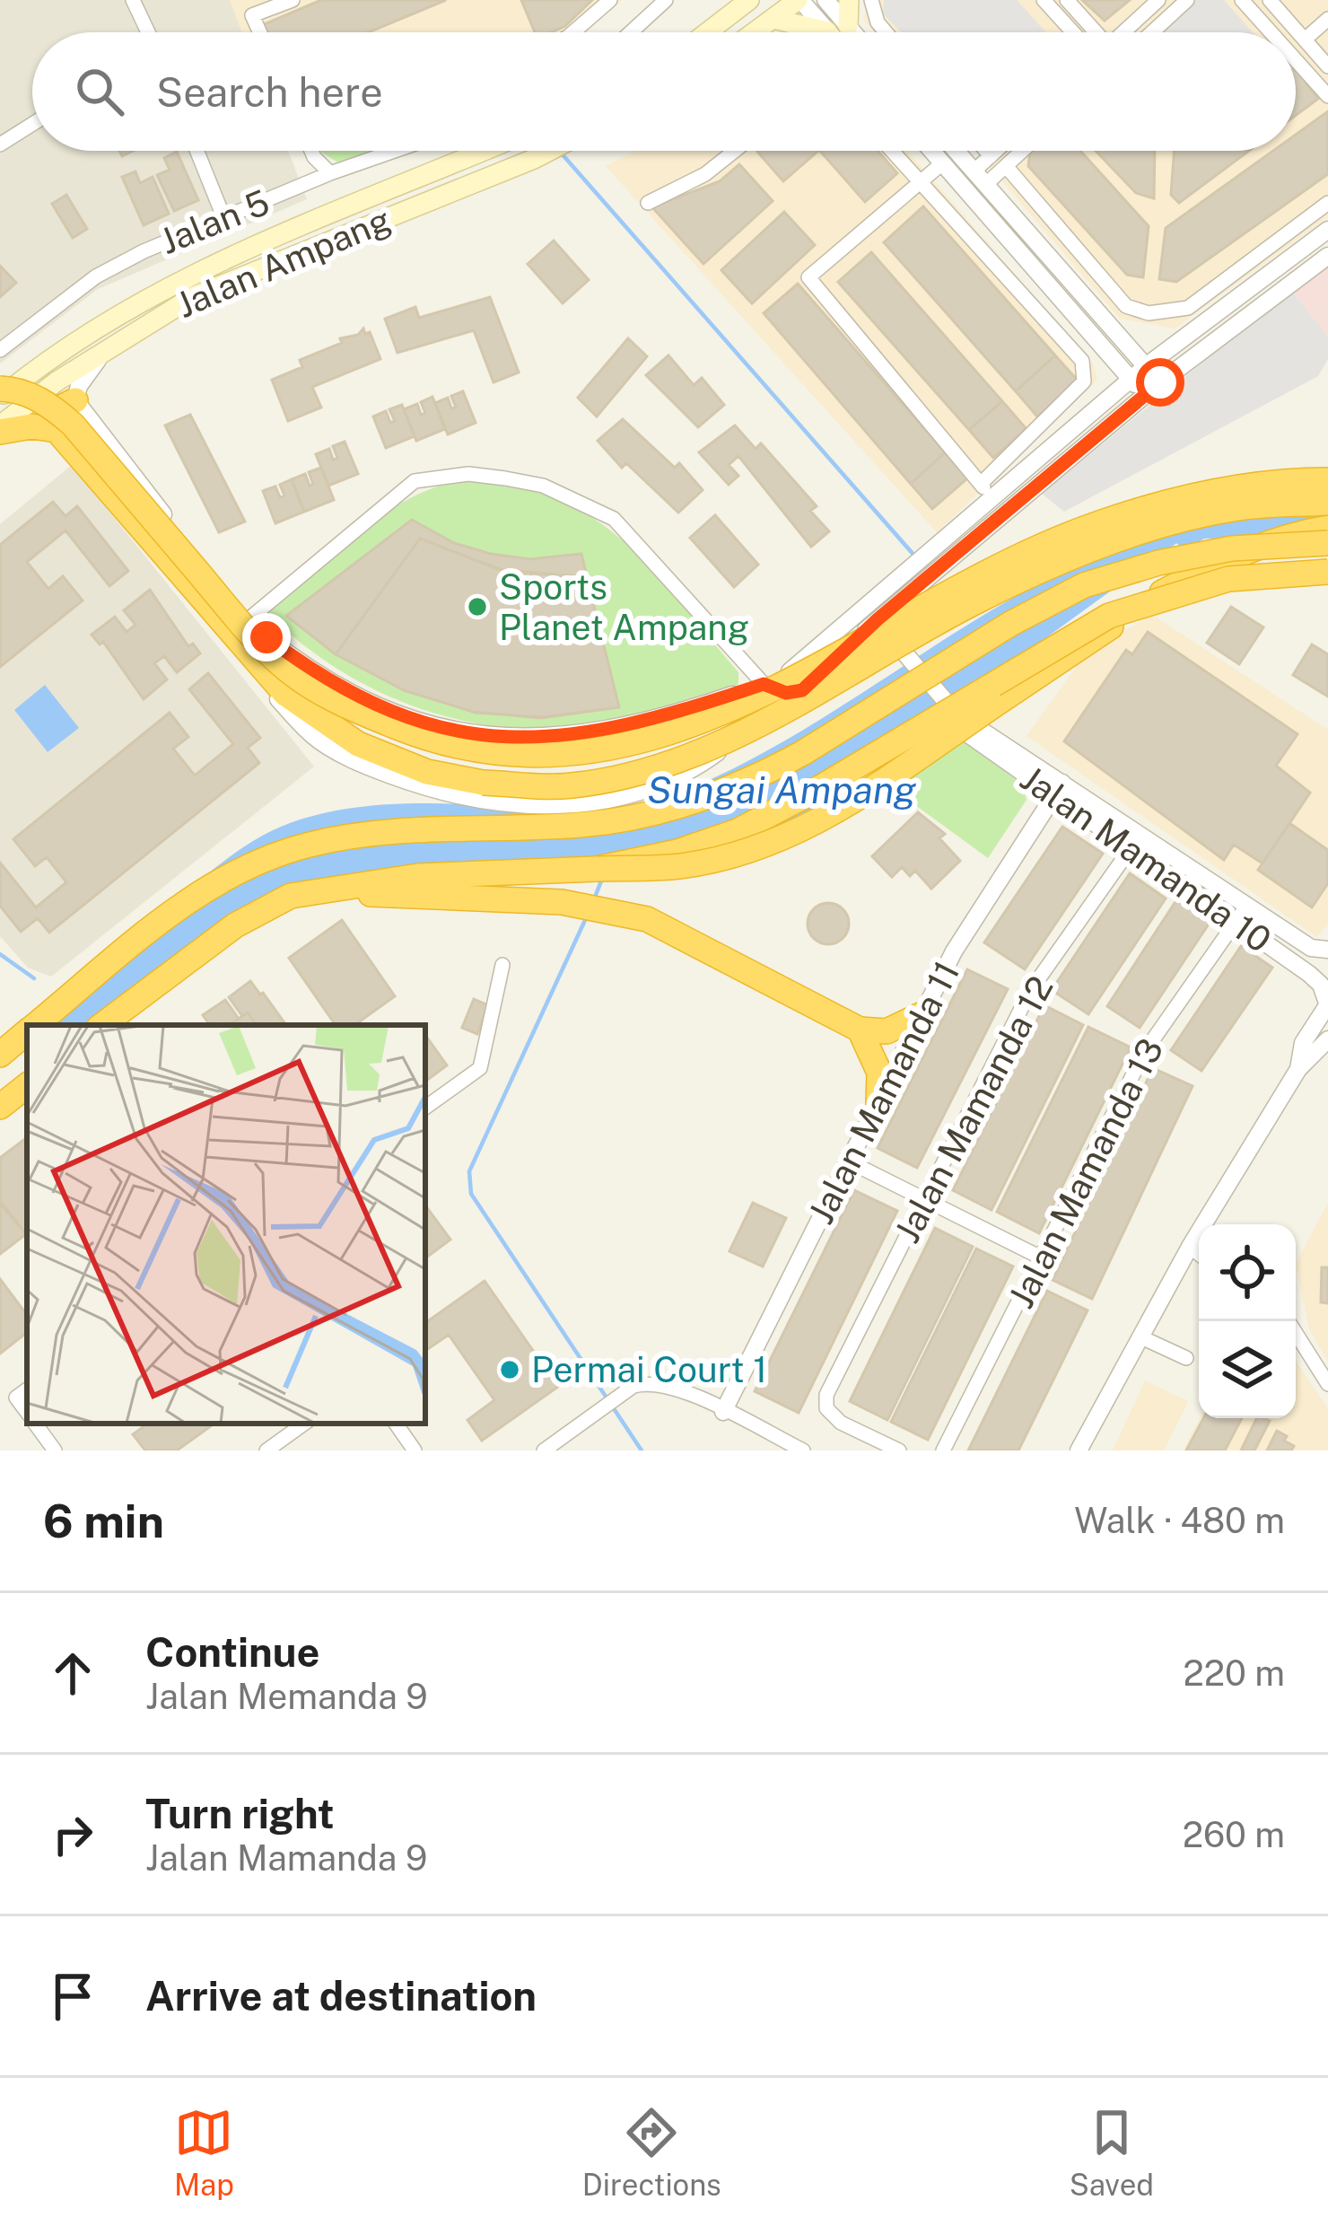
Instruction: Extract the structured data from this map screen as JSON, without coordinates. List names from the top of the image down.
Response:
{
  "streets": {
    "main road": ["Jalan Ampang"],
    "street": [
      "Jalan 5",
      "Jalan Mamanda 10",
      "Jalan Mamanda 11",
      "Jalan Mamanda 12",
      "Jalan Mamanda 13"
    ]
  },
  "crossings": [
    ["Jalan Mamanda 10", "Jalan Mamanda 11"],
    ["Jalan Mamanda 10", "Jalan Mamanda 12"],
    ["Jalan Mamanda 10", "Jalan Mamanda 13"]
  ],
  "water": ["Sungai Ampang"],
  "places": ["Sports Planet Ampang", "Permai Court 1"],
  "page": {
    "search": "Search here",
    "heading": ["6 min", "Walk · 480 m"],
    "list": [
      ["Continue", "Jalan Memanda 9", "220 m"],
      ["Turn right", "Jalan Mamanda 9", "260 m"],
      "Arrive at destination"
    ],
    "nav": ["Map", "Directions", "Saved"]
  }
}
